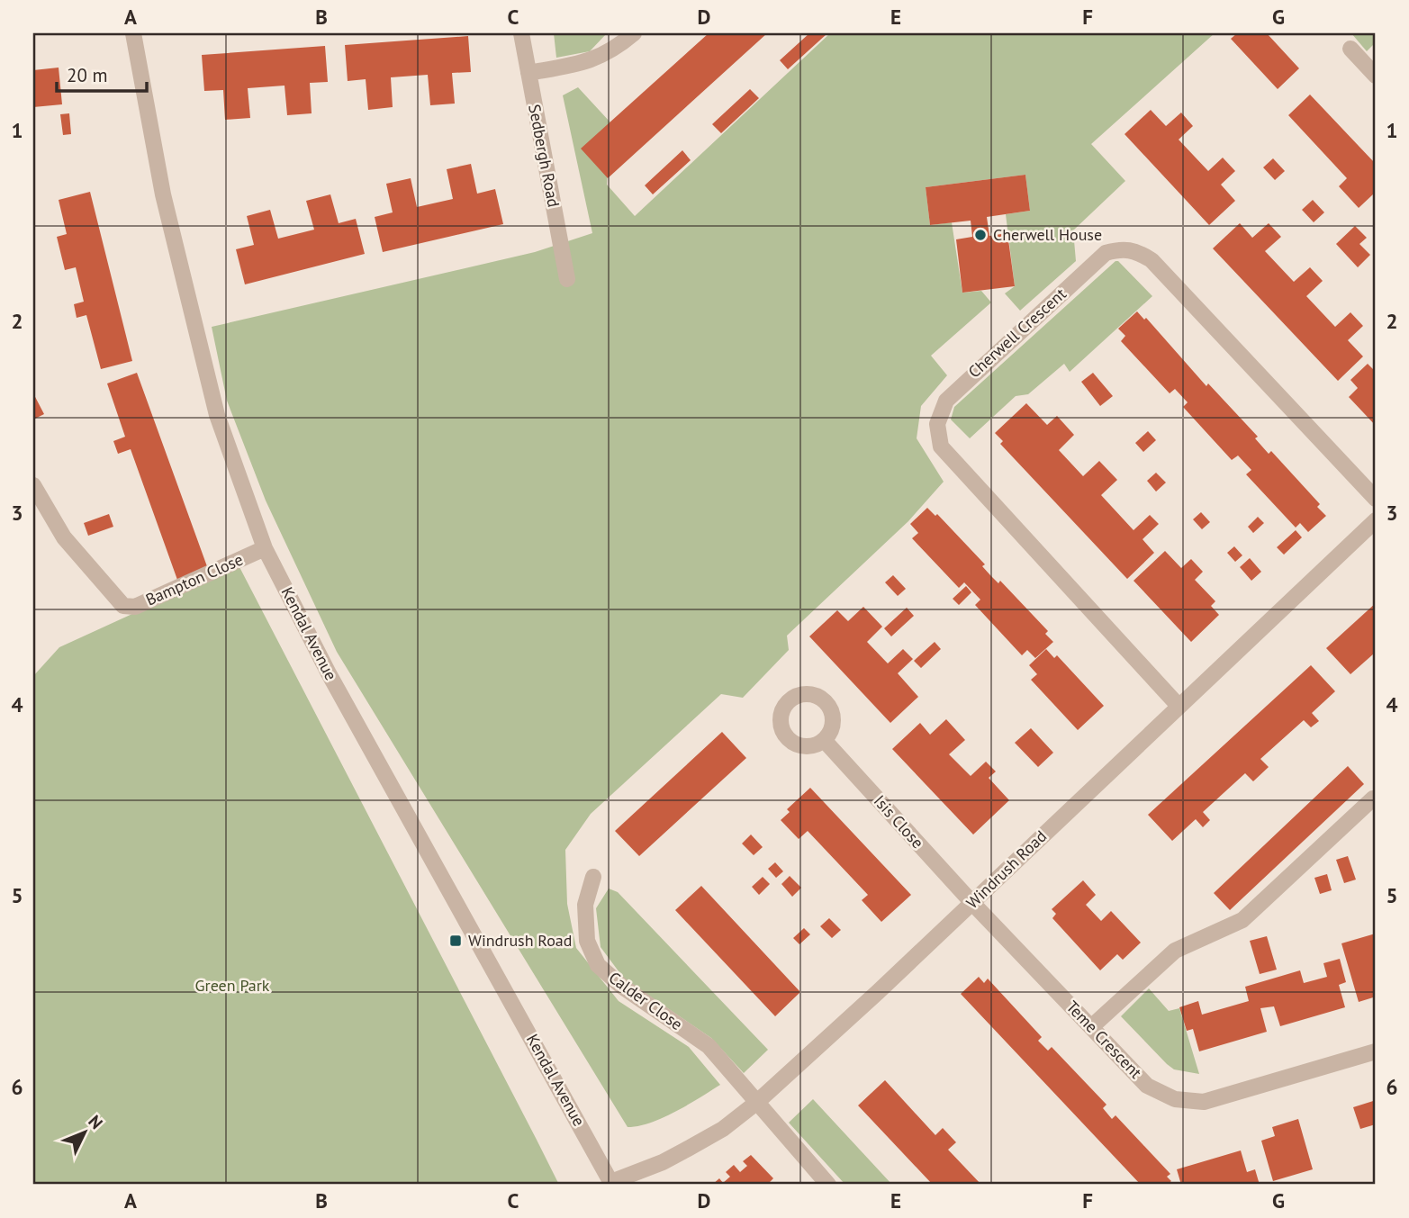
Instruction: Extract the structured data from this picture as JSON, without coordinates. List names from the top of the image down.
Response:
{
  "streets": {
    "street": [
      "Sedbergh Road",
      "Cherwell Crescent",
      "Bampton Close",
      "Kendal Avenue",
      "Isis Close",
      "Windrush Road",
      "Calder Close",
      "Teme Crescent"
    ]
  },
  "crossings": [
    ["Cherwell Crescent", "Windrush Road"],
    ["Bampton Close", "Kendal Avenue"],
    ["Kendal Avenue", "Windrush Road"],
    ["Isis Close", "Windrush Road"],
    ["Isis Close", "Teme Crescent"],
    ["Windrush Road", "Calder Close"],
    ["Windrush Road", "Teme Crescent"]
  ],
  "parks": ["Green Park"],
  "places": {
    "other": ["Cherwell House"],
    "transit": ["Windrush Road"]
  },
  "scale_bar": "20 m",
  "north": "top right",
  "grid": {
    "columns": [
      "A",
      "B",
      "C",
      "D",
      "E",
      "F",
      "G"
    ],
    "rows": [
      "1",
      "2",
      "3",
      "4",
      "5",
      "6"
    ]
  }
}
